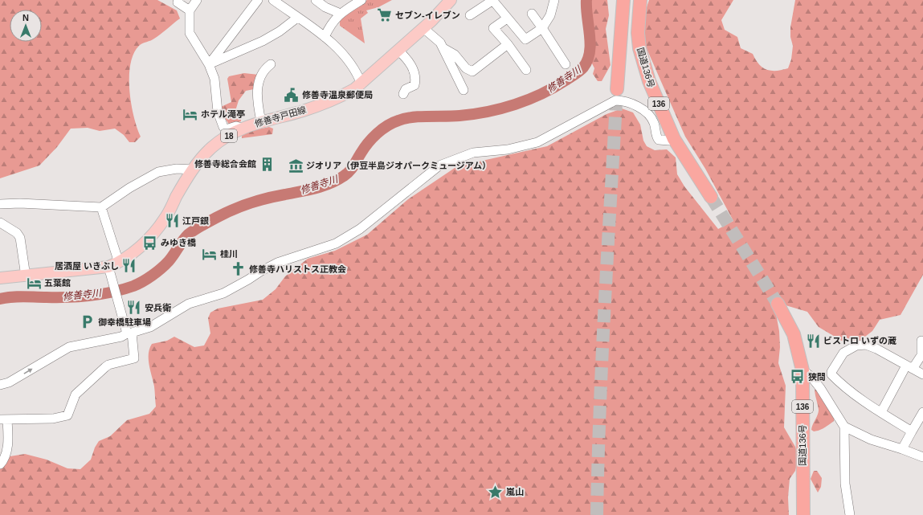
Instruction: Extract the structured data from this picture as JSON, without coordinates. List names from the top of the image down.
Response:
{
  "streets": {
    "highway": ["国道136号", "136"],
    "main road": ["修善寺戸田線", "18"]
  },
  "water": ["修善寺川"],
  "places": {
    "supermarket": ["セブン-イレブン"],
    "public building": ["修善寺温泉郵便局"],
    "hotel": ["ホテル滝亭", "桂川", "五葉館"],
    "building": ["修善寺総合会館"],
    "museum": ["ジオリア（伊豆半島ジオパークミュージアム）"],
    "restaurant": [
      "江戸銀",
      "居酒屋 いきぶし",
      "安兵衛",
      "ビストロ いずの蔵"
    ],
    "bus stop": ["みゆき橋", "狭間"],
    "church": ["修善寺ハリストス正教会"],
    "parking": ["御幸橋駐車場"],
    "place": ["嵐山"]
  },
  "north": "top"
}
